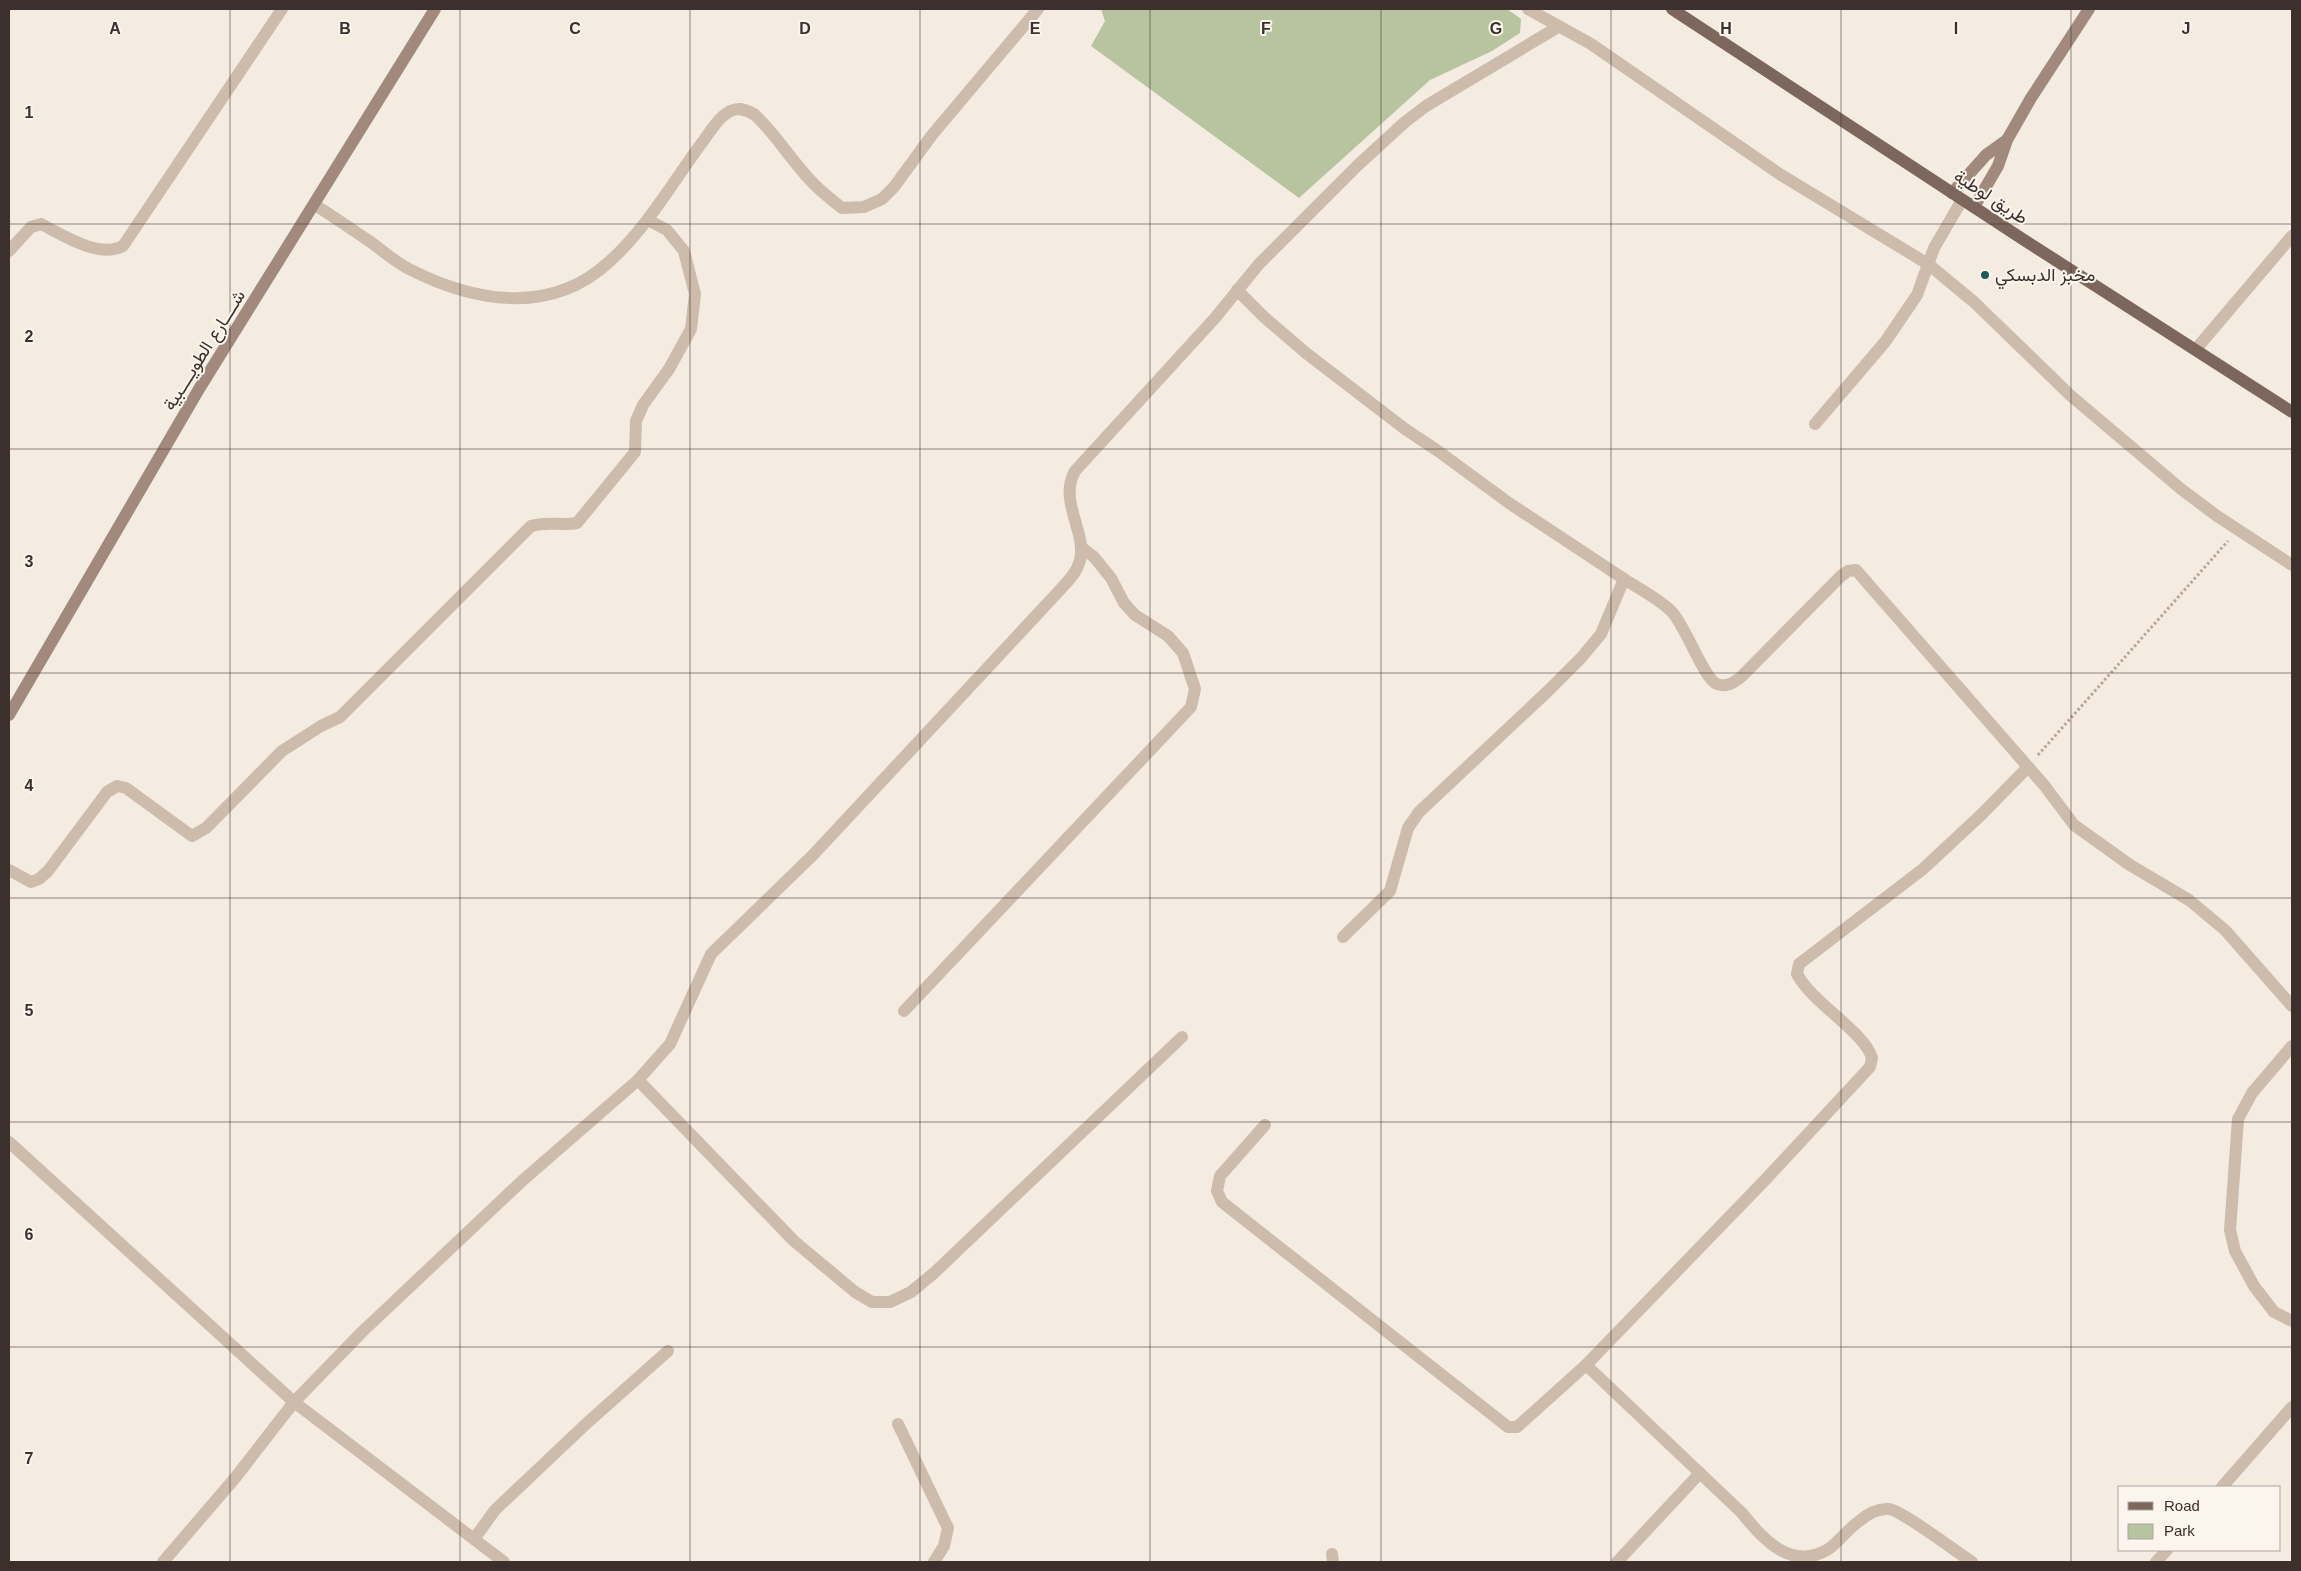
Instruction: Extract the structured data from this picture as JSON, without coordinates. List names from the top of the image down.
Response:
{
  "streets": {
    "main road": ["طريق لوطية"],
    "street": ["شــــارع الطويــــبية"]
  },
  "places": ["مخبز الدبسكي"],
  "legend": ["Road", "Park"],
  "grid": {
    "columns": [
      "A",
      "B",
      "C",
      "D",
      "E",
      "F",
      "G",
      "H",
      "I",
      "J"
    ],
    "rows": [
      "1",
      "2",
      "3",
      "4",
      "5",
      "6",
      "7"
    ]
  }
}
